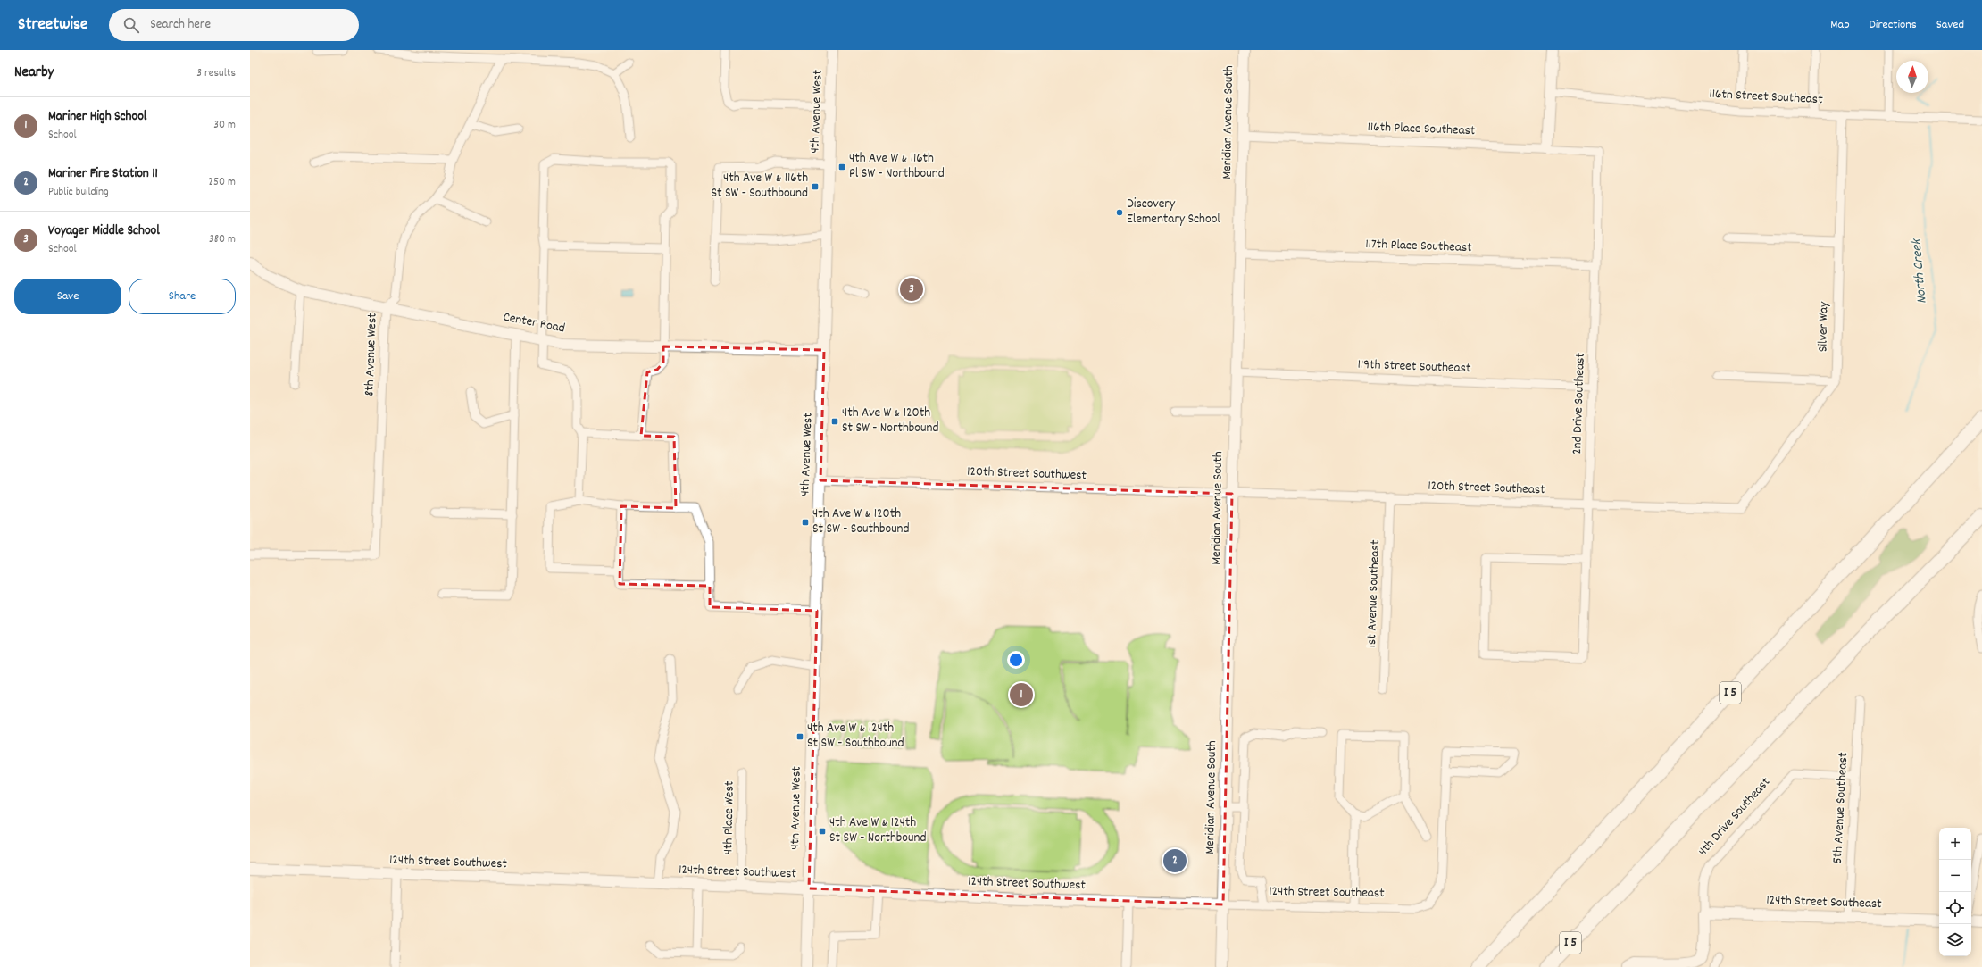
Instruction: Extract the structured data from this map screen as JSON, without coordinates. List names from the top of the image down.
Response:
{
  "streets": {
    "highway": ["I 5"],
    "street": [
      "116th Street Southeast",
      "4th Avenue West",
      "Meridian Avenue South",
      "116th Place Southeast",
      "117th Place Southeast",
      "Center Road",
      "Silver Way",
      "8th Avenue West",
      "119th Street Southeast",
      "2nd Drive Southeast",
      "120th Street Southwest",
      "120th Street Southeast",
      "1st Avenue Southeast",
      "5th Avenue Southeast",
      "4th Drive Southeast",
      "4th Place West",
      "124th Street Southwest",
      "124th Street Southeast"
    ]
  },
  "crossings": [
    ["116th Street Southeast", "Silver Way"],
    ["4th Avenue West", "Center Road"],
    ["4th Avenue West", "120th Street Southwest"],
    ["4th Avenue West", "124th Street Southwest"],
    ["Meridian Avenue South", "116th Place Southeast"],
    ["Meridian Avenue South", "117th Place Southeast"],
    ["Meridian Avenue South", "119th Street Southeast"],
    ["Meridian Avenue South", "120th Street Southwest"],
    ["Meridian Avenue South", "120th Street Southeast"],
    ["Meridian Avenue South", "124th Street Southwest"],
    ["Meridian Avenue South", "124th Street Southeast"],
    ["116th Place Southeast", "2nd Drive Southeast"],
    ["117th Place Southeast", "2nd Drive Southeast"],
    ["Center Road", "8th Avenue West"],
    ["Silver Way", "120th Street Southeast"],
    ["119th Street Southeast", "2nd Drive Southeast"],
    ["2nd Drive Southeast", "120th Street Southeast"],
    ["120th Street Southwest", "120th Street Southeast"],
    ["120th Street Southeast", "1st Avenue Southeast"],
    ["5th Avenue Southeast", "4th Drive Southeast"],
    ["5th Avenue Southeast", "124th Street Southeast"],
    ["4th Drive Southeast", "124th Street Southeast"],
    ["4th Place West", "124th Street Southwest"],
    ["124th Street Southwest", "124th Street Southeast"]
  ],
  "water": ["North Creek"],
  "places": {
    "transit": [
      "4th Ave W & 116th Pl SW - Northbound",
      "4th Ave W & 116th St SW - Southbound",
      "4th Ave W & 120th St SW - Northbound",
      "4th Ave W & 120th St SW - Southbound",
      "4th Ave W & 124th St SW - Southbound",
      "4th Ave W & 124th St SW - Northbound"
    ],
    "other": ["Discovery Elementary School"]
  },
  "north": "top",
  "page": {
    "header": "Streetwise",
    "search": "Search here",
    "nav": ["Map", "Directions", "Saved"],
    "heading": ["Nearby", "3 results"],
    "list": [
      {
        "mark": "1",
        "name": "Mariner High School",
        "note": "School",
        "value": "30 m"
      },
      {
        "mark": "2",
        "name": "Mariner Fire Station 11",
        "note": "Public building",
        "value": "250 m"
      },
      {
        "mark": "3",
        "name": "Voyager Middle School",
        "note": "School",
        "value": "380 m"
      }
    ],
    "buttons": ["Save", "Share"],
    "pins": ["3", "1", "2"],
    "map_buttons": ["+", "−"]
  }
}
